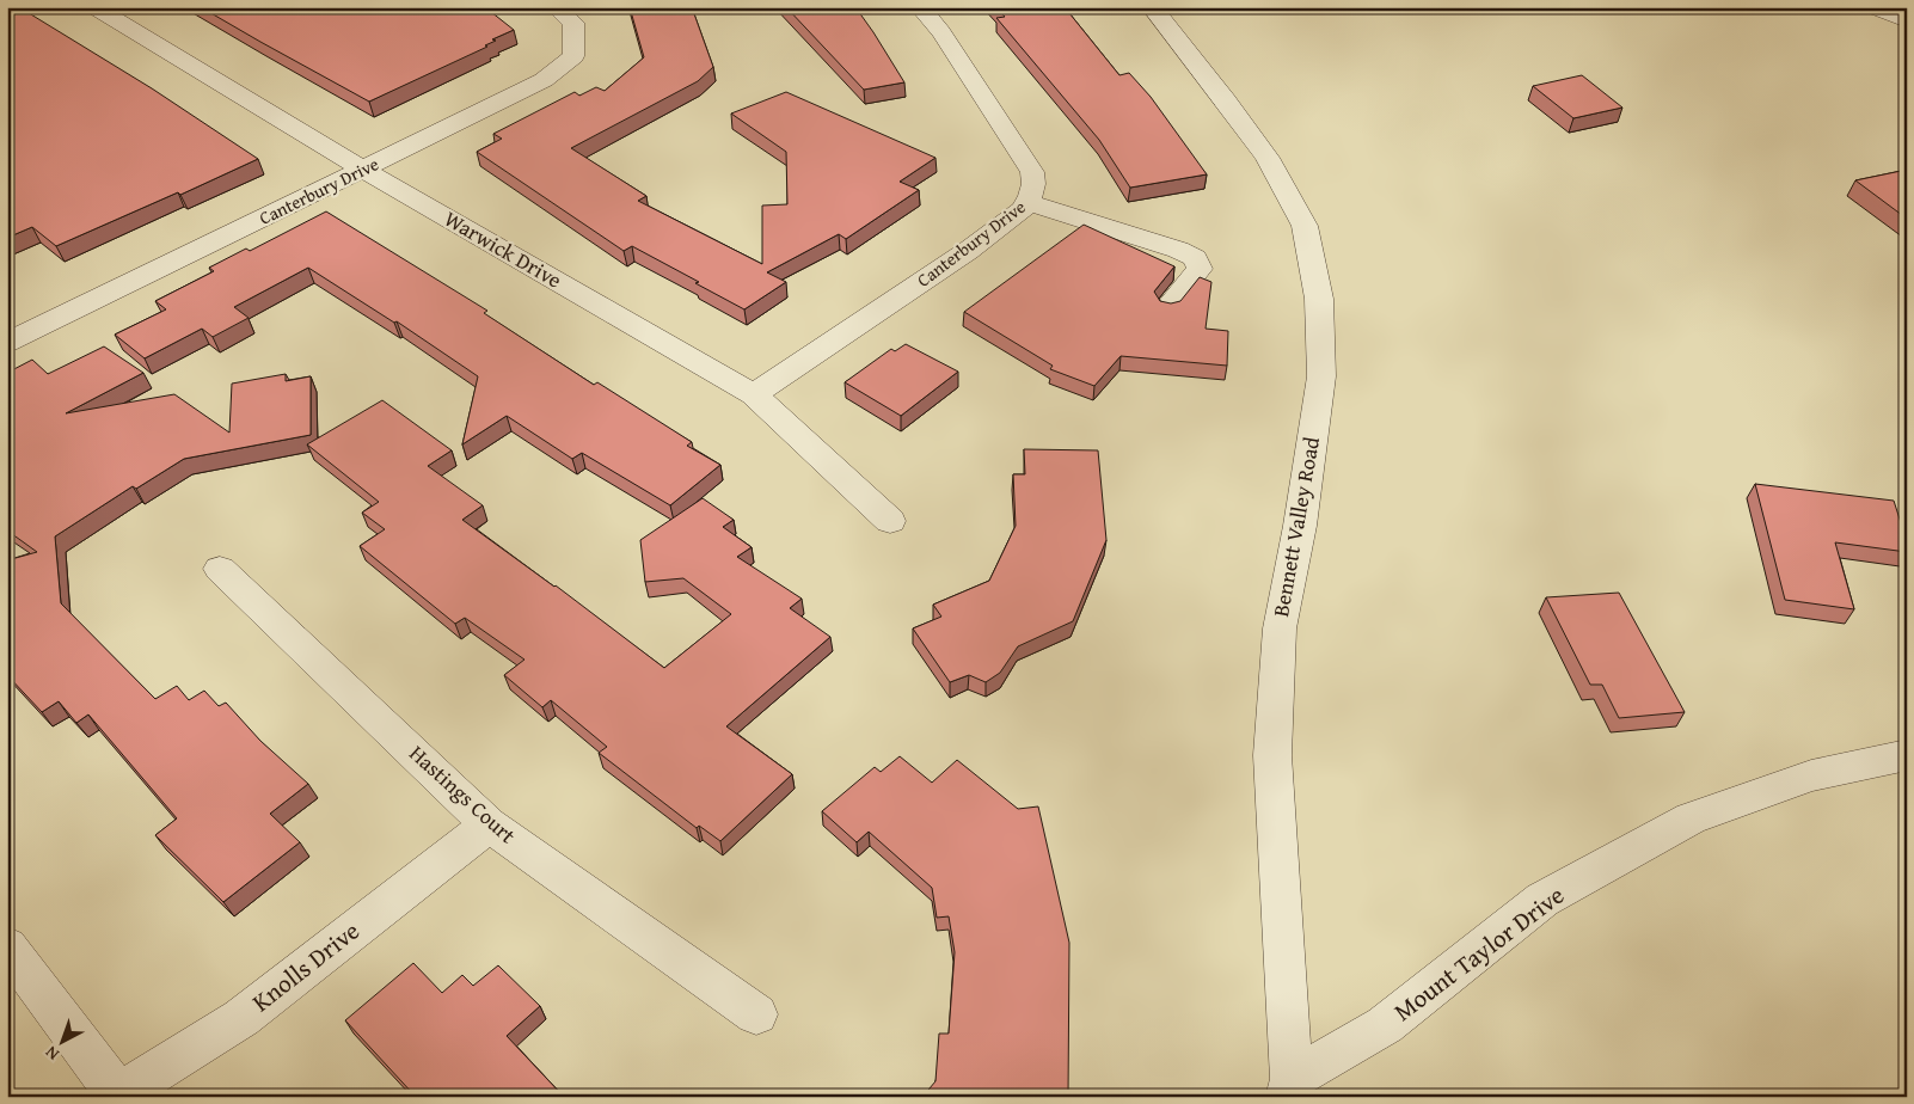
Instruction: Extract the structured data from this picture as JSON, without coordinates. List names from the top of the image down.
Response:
{
  "streets": {
    "street": [
      "Canterbury Drive",
      "Warwick Drive",
      "Bennett Valley Road",
      "Hastings Court",
      "Mount Taylor Drive",
      "Knolls Drive"
    ]
  },
  "crossings": [
    ["Canterbury Drive", "Warwick Drive"],
    ["Bennett Valley Road", "Mount Taylor Drive"],
    ["Hastings Court", "Knolls Drive"]
  ],
  "north": "bottom left"
}
